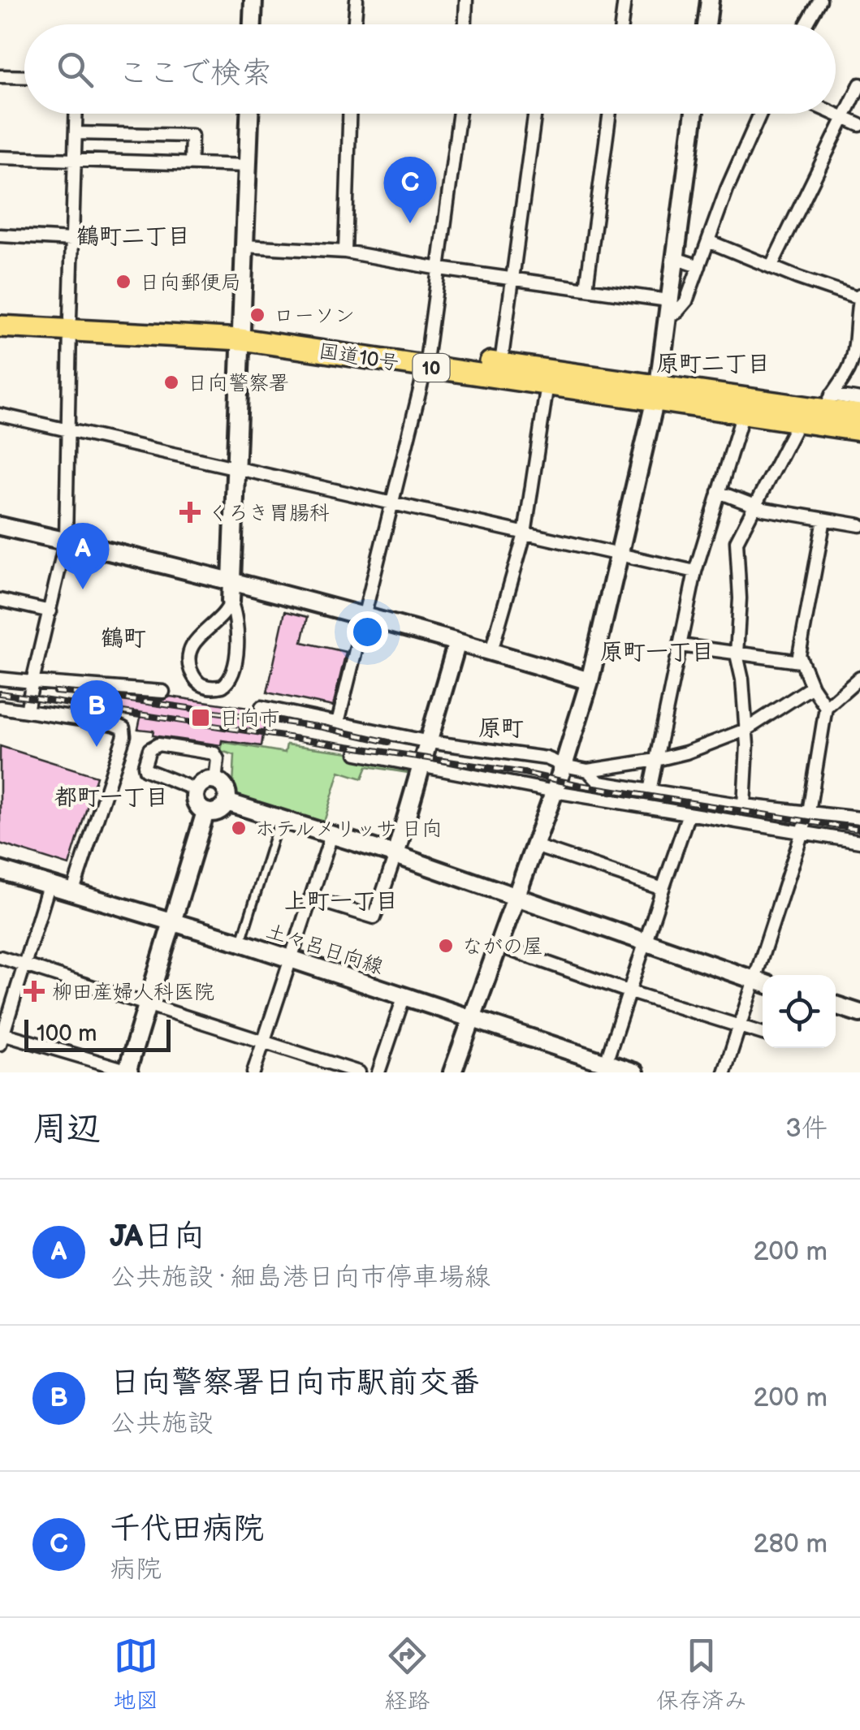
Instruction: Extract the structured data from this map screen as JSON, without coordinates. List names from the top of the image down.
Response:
{
  "streets": {
    "highway": ["国道10号", "10"],
    "street": ["土々呂日向線"]
  },
  "districts": [
    "鶴町二丁目",
    "原町二丁目",
    "鶴町",
    "原町一丁目",
    "原町",
    "都町一丁目",
    "上町一丁目"
  ],
  "places": {
    "other": [
      "日向郵便局",
      "ローソン",
      "日向警察署",
      "ホテルメリッサ 日向",
      "ながの屋"
    ],
    "health": ["くろき胃腸科", "柳田産婦人科医院"],
    "transit": ["日向市"]
  },
  "scale_bar": "100 m",
  "page": {
    "search": "ここで検索",
    "pins": ["C", "A", "B"],
    "scale": "100 m",
    "heading": ["周辺", "3件"],
    "list": [
      {
        "mark": "A",
        "name": "JA日向",
        "note": "公共施設 · 細島港日向市停車場線",
        "value": "200 m"
      },
      {
        "mark": "B",
        "name": "日向警察署日向市駅前交番",
        "note": "公共施設",
        "value": "200 m"
      },
      {
        "mark": "C",
        "name": "千代田病院",
        "note": "病院",
        "value": "280 m"
      }
    ],
    "nav": ["地図", "経路", "保存済み"]
  }
}
